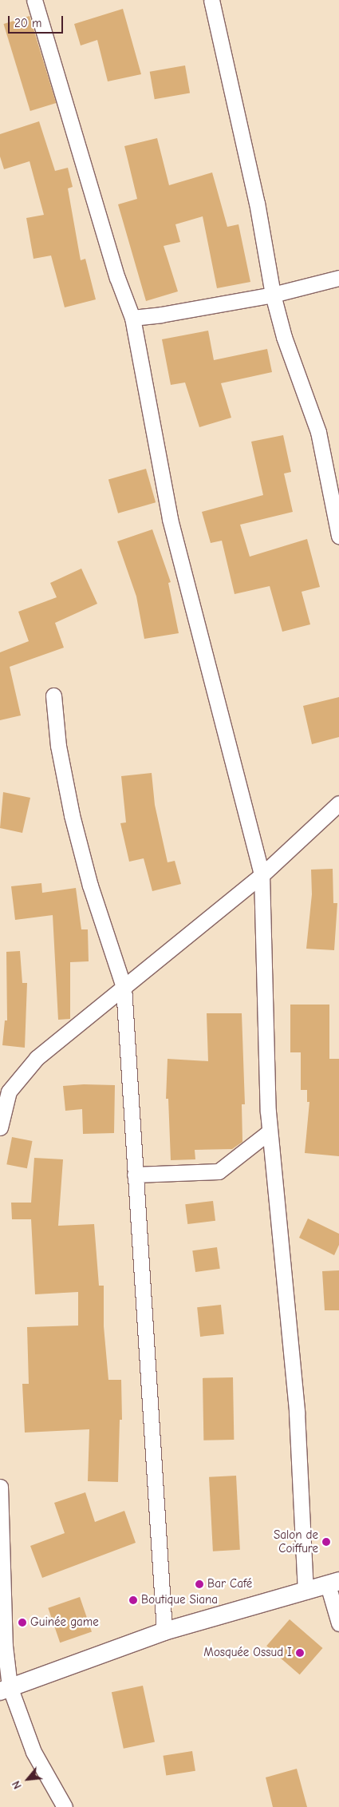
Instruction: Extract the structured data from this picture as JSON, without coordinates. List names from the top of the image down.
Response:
{
  "places": [
    "Salon de Coiffure",
    "Bar Café",
    "Boutique Siana",
    "Guinée game",
    "Mosquée Ossud I"
  ],
  "scale_bar": "20 m",
  "north": "bottom left"
}
